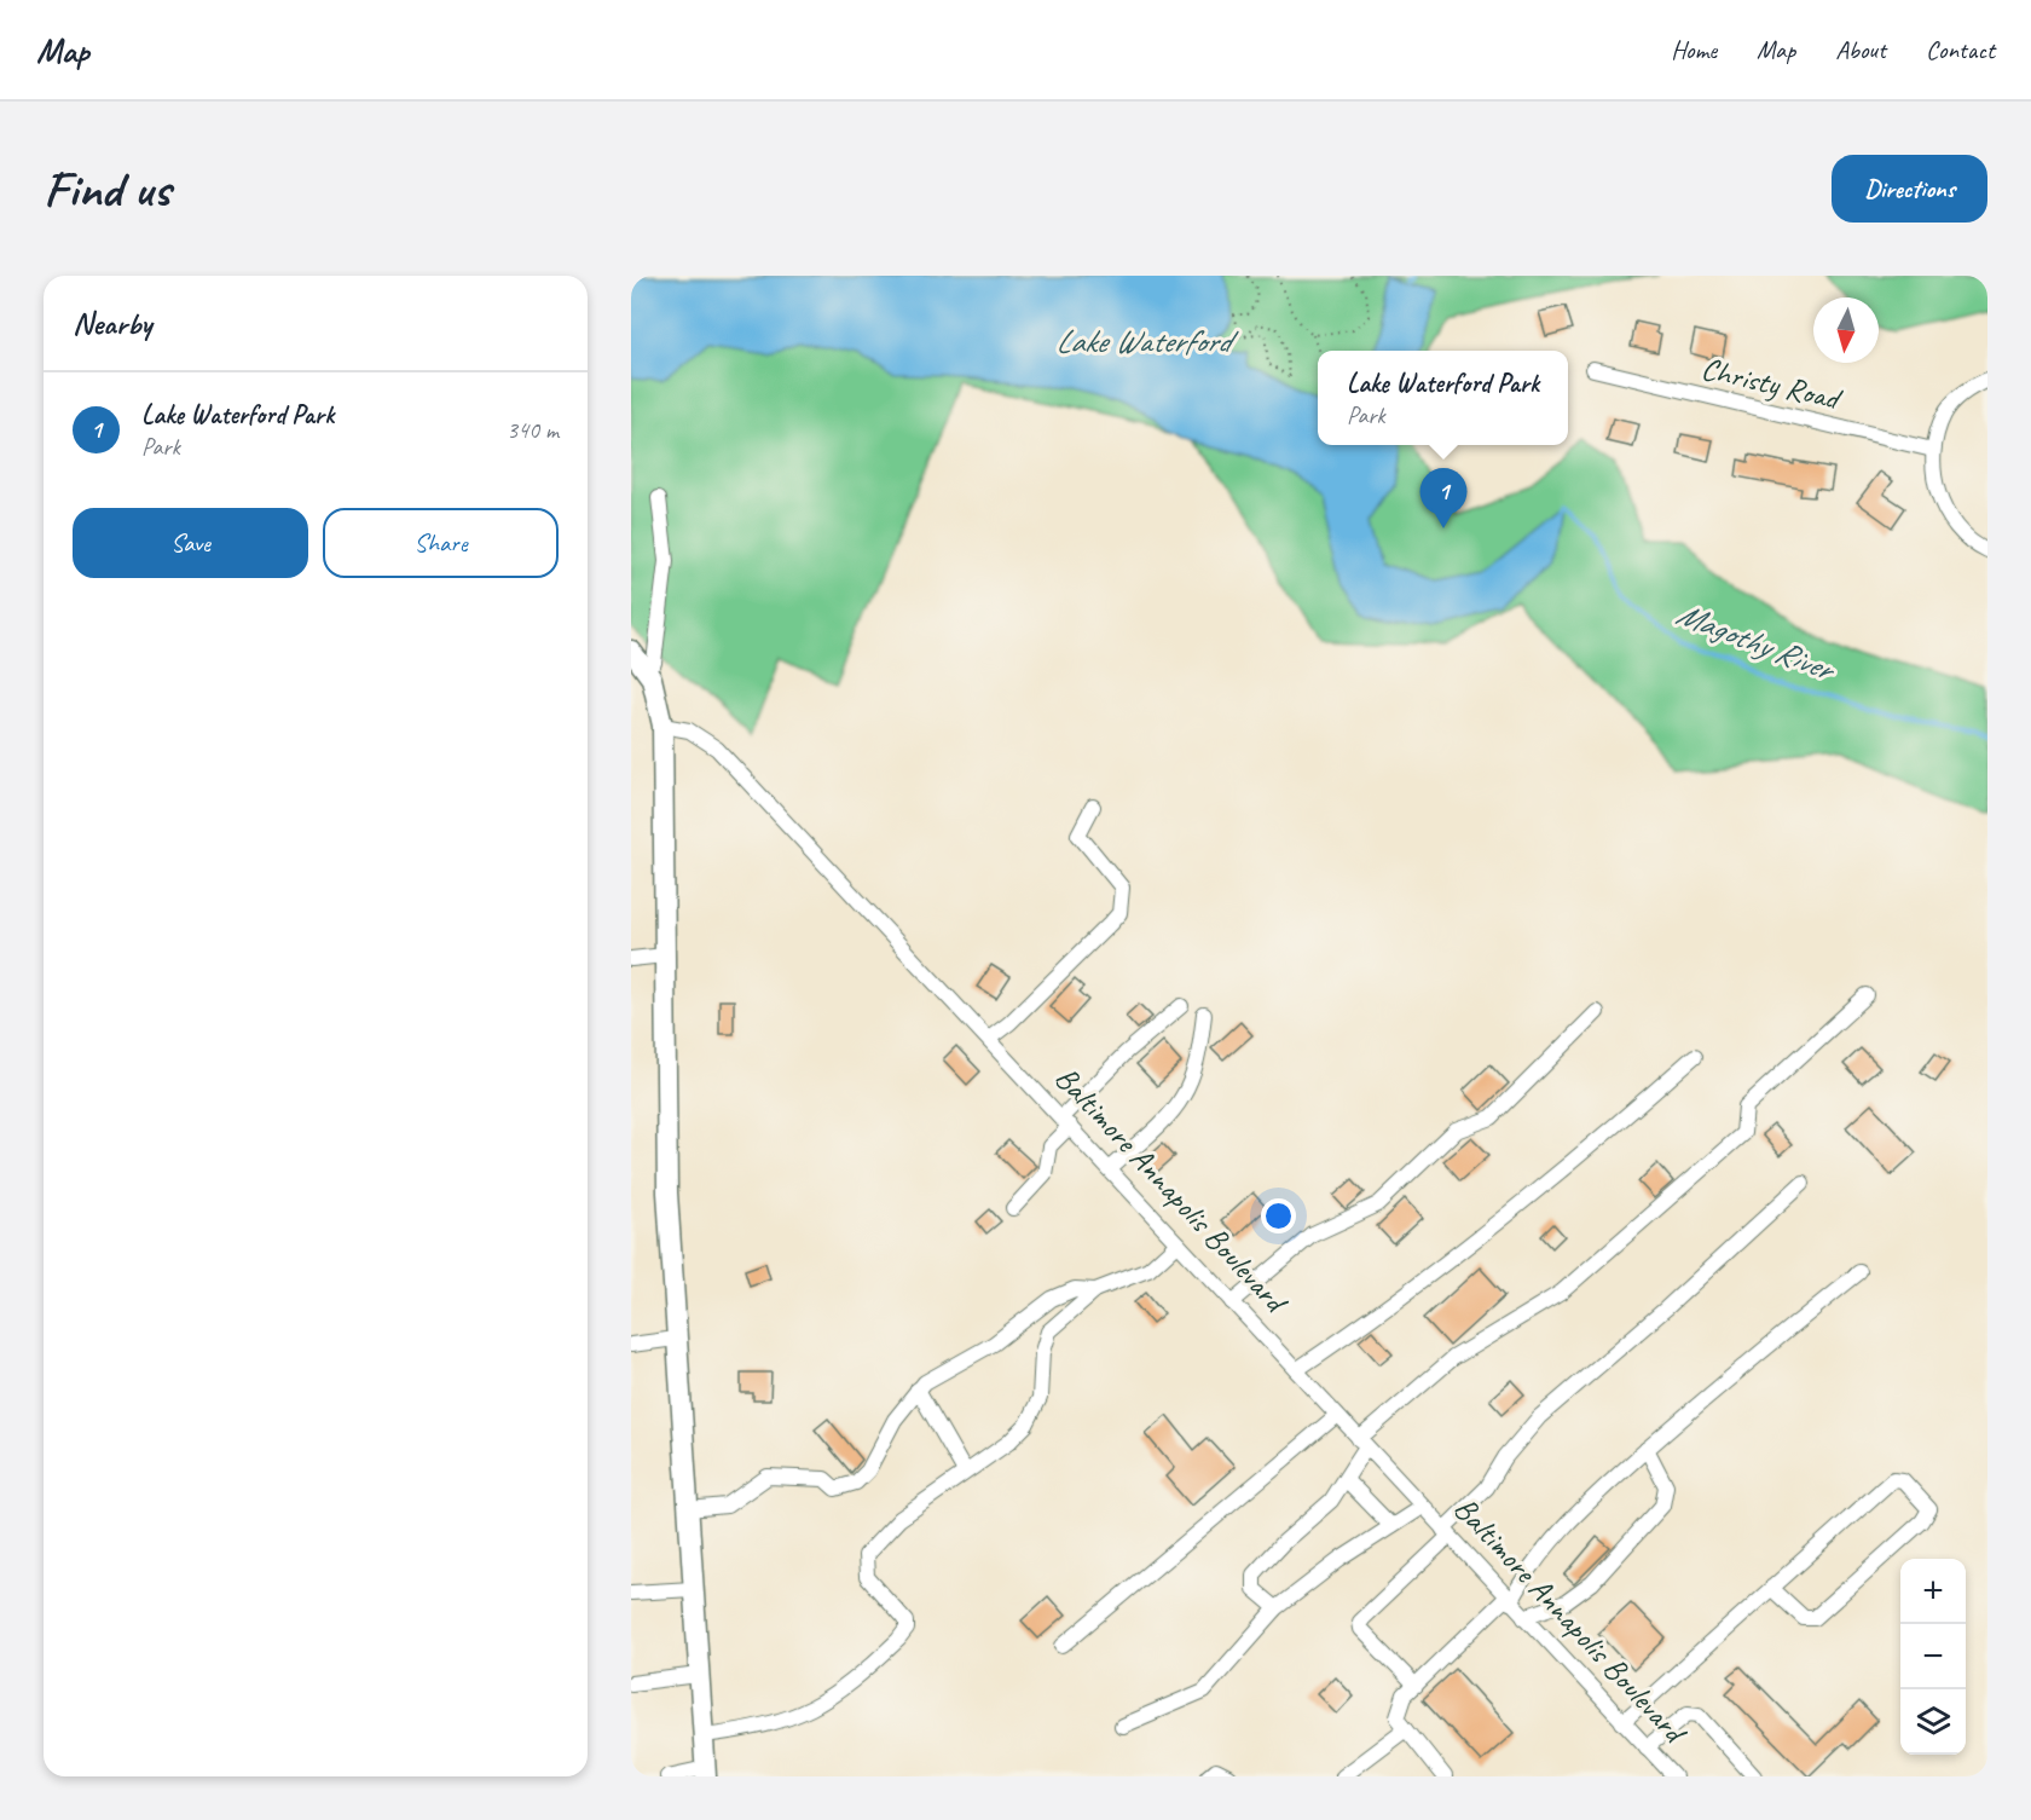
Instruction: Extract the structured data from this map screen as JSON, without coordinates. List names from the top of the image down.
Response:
{
  "streets": {
    "street": ["Christy Road", "Baltimore Annapolis Boulevard"]
  },
  "water": ["Lake Waterford", "Magothy River"],
  "north": "bottom",
  "page": {
    "header": "Map",
    "nav": [
      "Home",
      "Map",
      "About",
      "Contact"
    ],
    "buttons": [
      "Directions",
      ["Save", "Share"]
    ],
    "title": "Find us",
    "heading": "Nearby",
    "popup": ["Lake Waterford Park", "Park"],
    "list": [
      {
        "mark": "1",
        "name": "Lake Waterford Park",
        "note": "Park",
        "value": "340 m"
      }
    ],
    "pins": "1",
    "map_buttons": ["+", "−"]
  }
}
